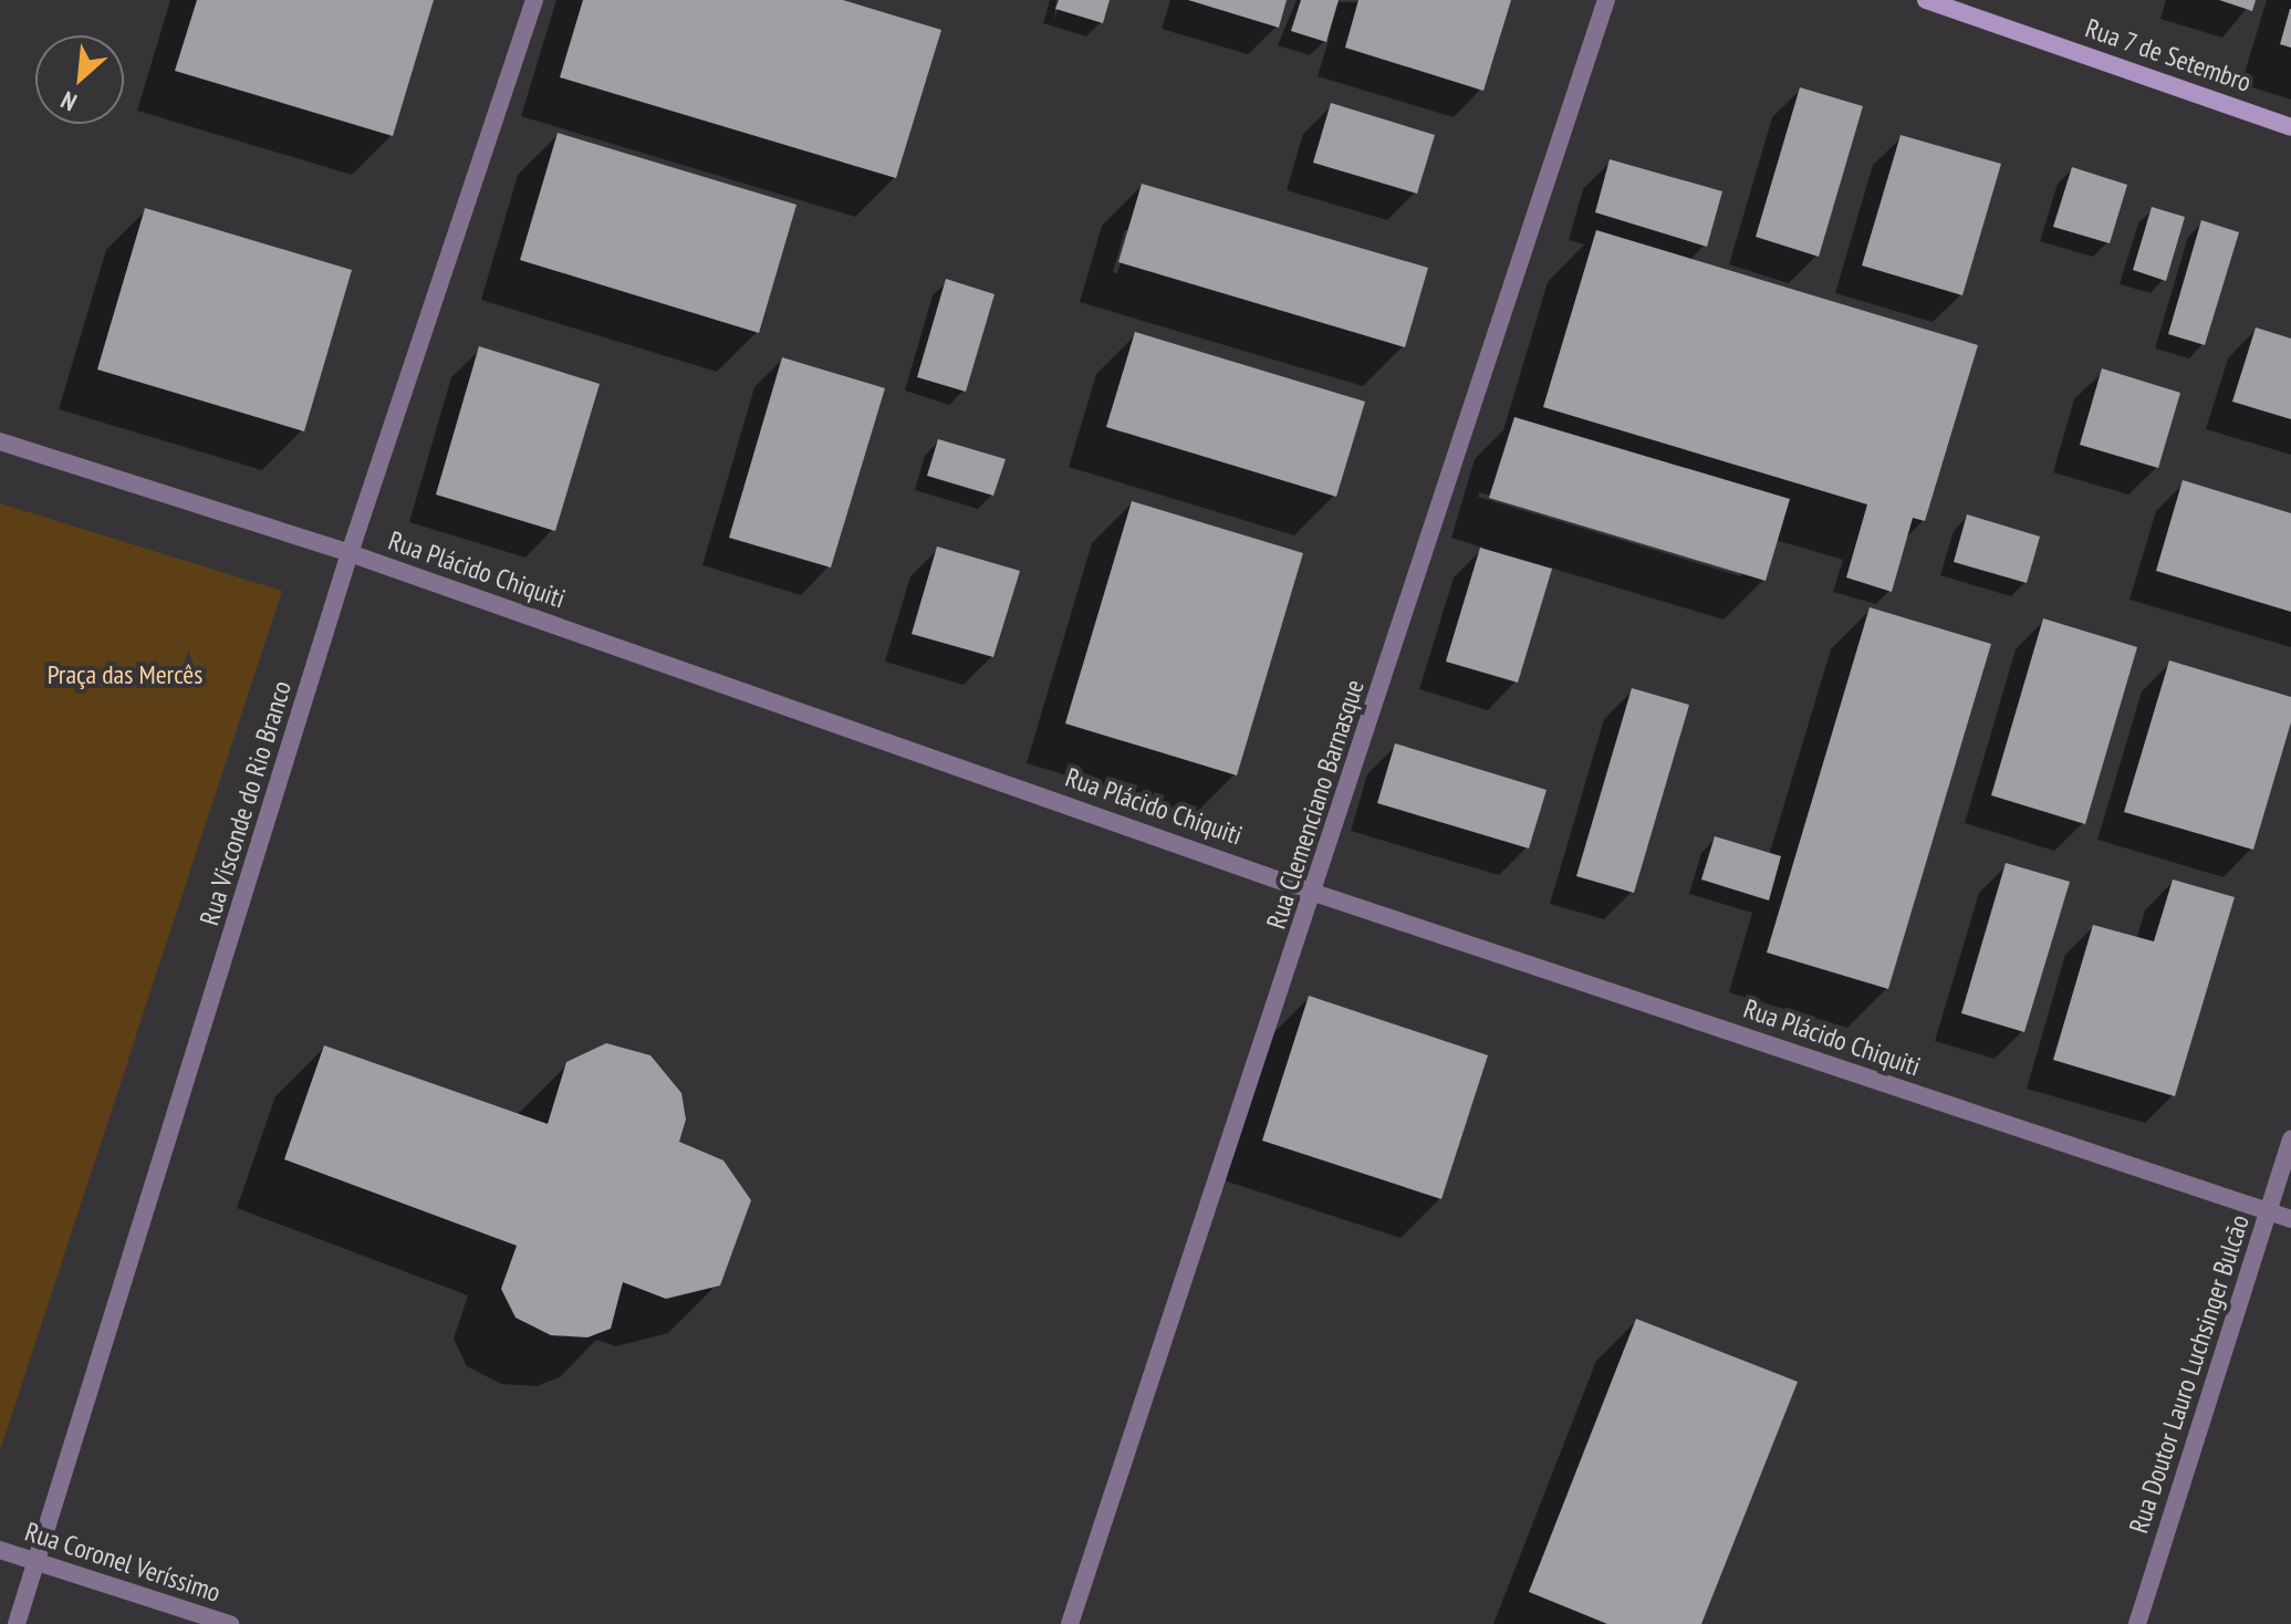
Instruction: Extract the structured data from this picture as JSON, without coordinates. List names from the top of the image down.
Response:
{
  "streets": {
    "main road": ["Rua 7 de Setembro"],
    "street": [
      "Rua Plácido Chiquiti",
      "Rua Visconde do Rio Branco",
      "Rua Clemenciano Barnasque",
      "Rua Doutor Lauro Luchsinger Bulcão",
      "Rua Coronel Veríssimo"
    ]
  },
  "crossings": [
    ["Rua Plácido Chiquiti", "Rua Visconde do Rio Branco"],
    ["Rua Plácido Chiquiti", "Rua Clemenciano Barnasque"],
    ["Rua Plácido Chiquiti", "Rua Doutor Lauro Luchsinger Bulcão"],
    ["Rua Visconde do Rio Branco", "Rua Coronel Veríssimo"]
  ],
  "parks": ["Praça das Mercês"],
  "north": "bottom left"
}
